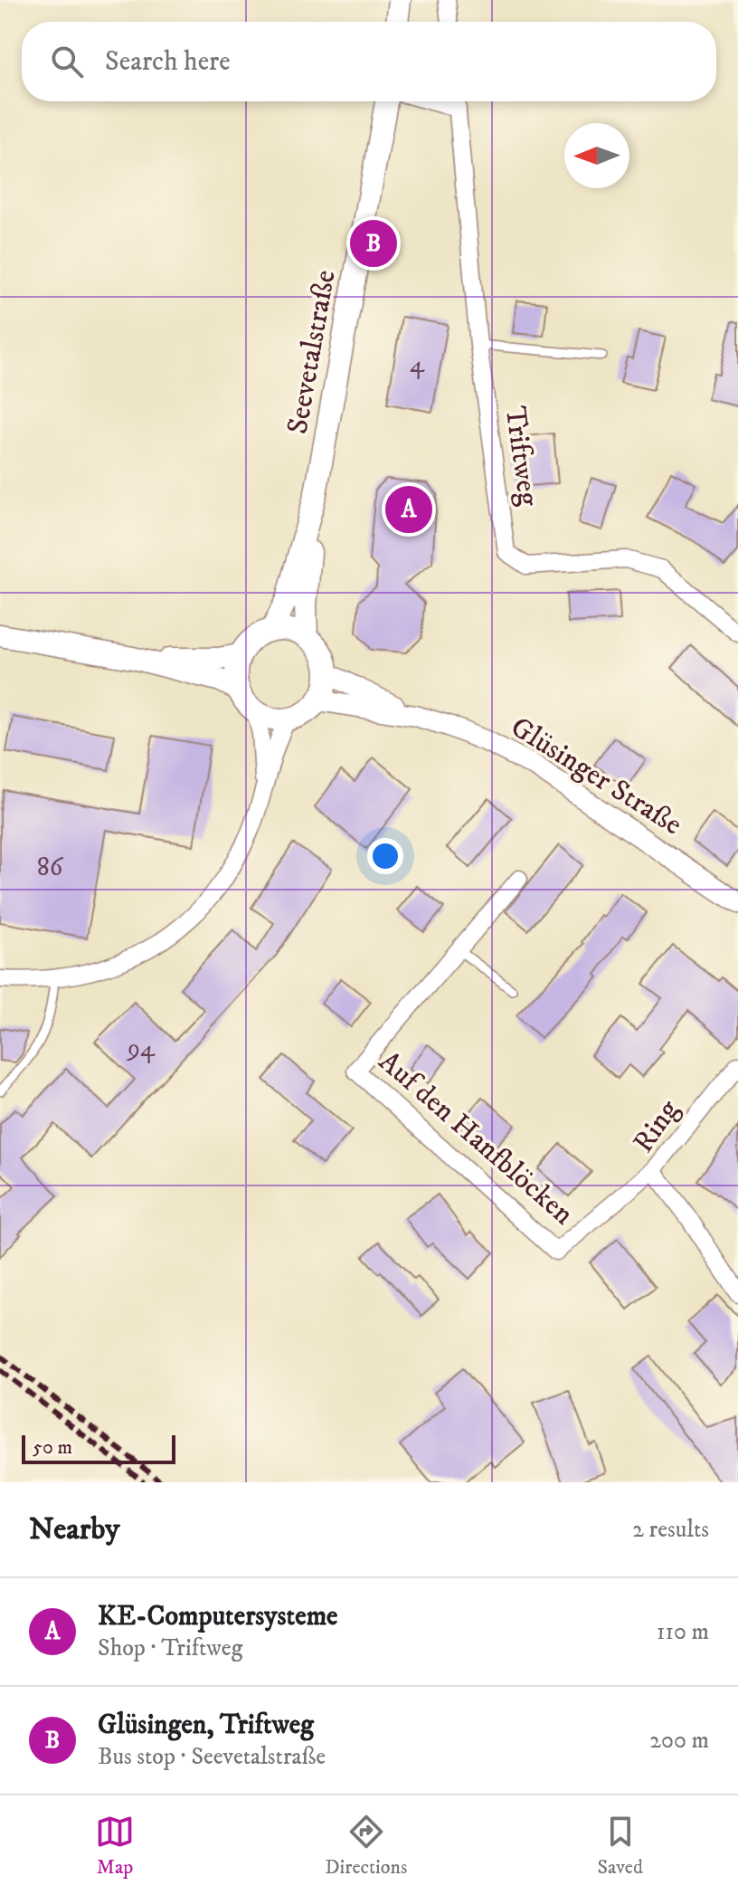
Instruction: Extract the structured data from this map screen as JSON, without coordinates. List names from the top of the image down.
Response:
{
  "streets": {
    "main road": ["Seevetalstraße"],
    "street": [
      "Triftweg",
      "Glüsinger Straße",
      "Ring",
      "Auf den Hanfblöcken"
    ]
  },
  "crossings": [
    ["Seevetalstraße", "Glüsinger Straße"],
    ["Ring", "Auf den Hanfblöcken"]
  ],
  "house_numbers": ["4", "86", "94"],
  "scale_bar": "50 m",
  "north": "left",
  "page": {
    "search": "Search here",
    "pins": ["B", "A"],
    "scale": "50 m",
    "heading": ["Nearby", "2 results"],
    "list": [
      {
        "mark": "A",
        "name": "KE-Computersysteme",
        "note": "Shop · Triftweg",
        "value": "110 m"
      },
      {
        "mark": "B",
        "name": "Glüsingen, Triftweg",
        "note": "Bus stop · Seevetalstraße",
        "value": "200 m"
      }
    ],
    "nav": ["Map", "Directions", "Saved"]
  }
}
